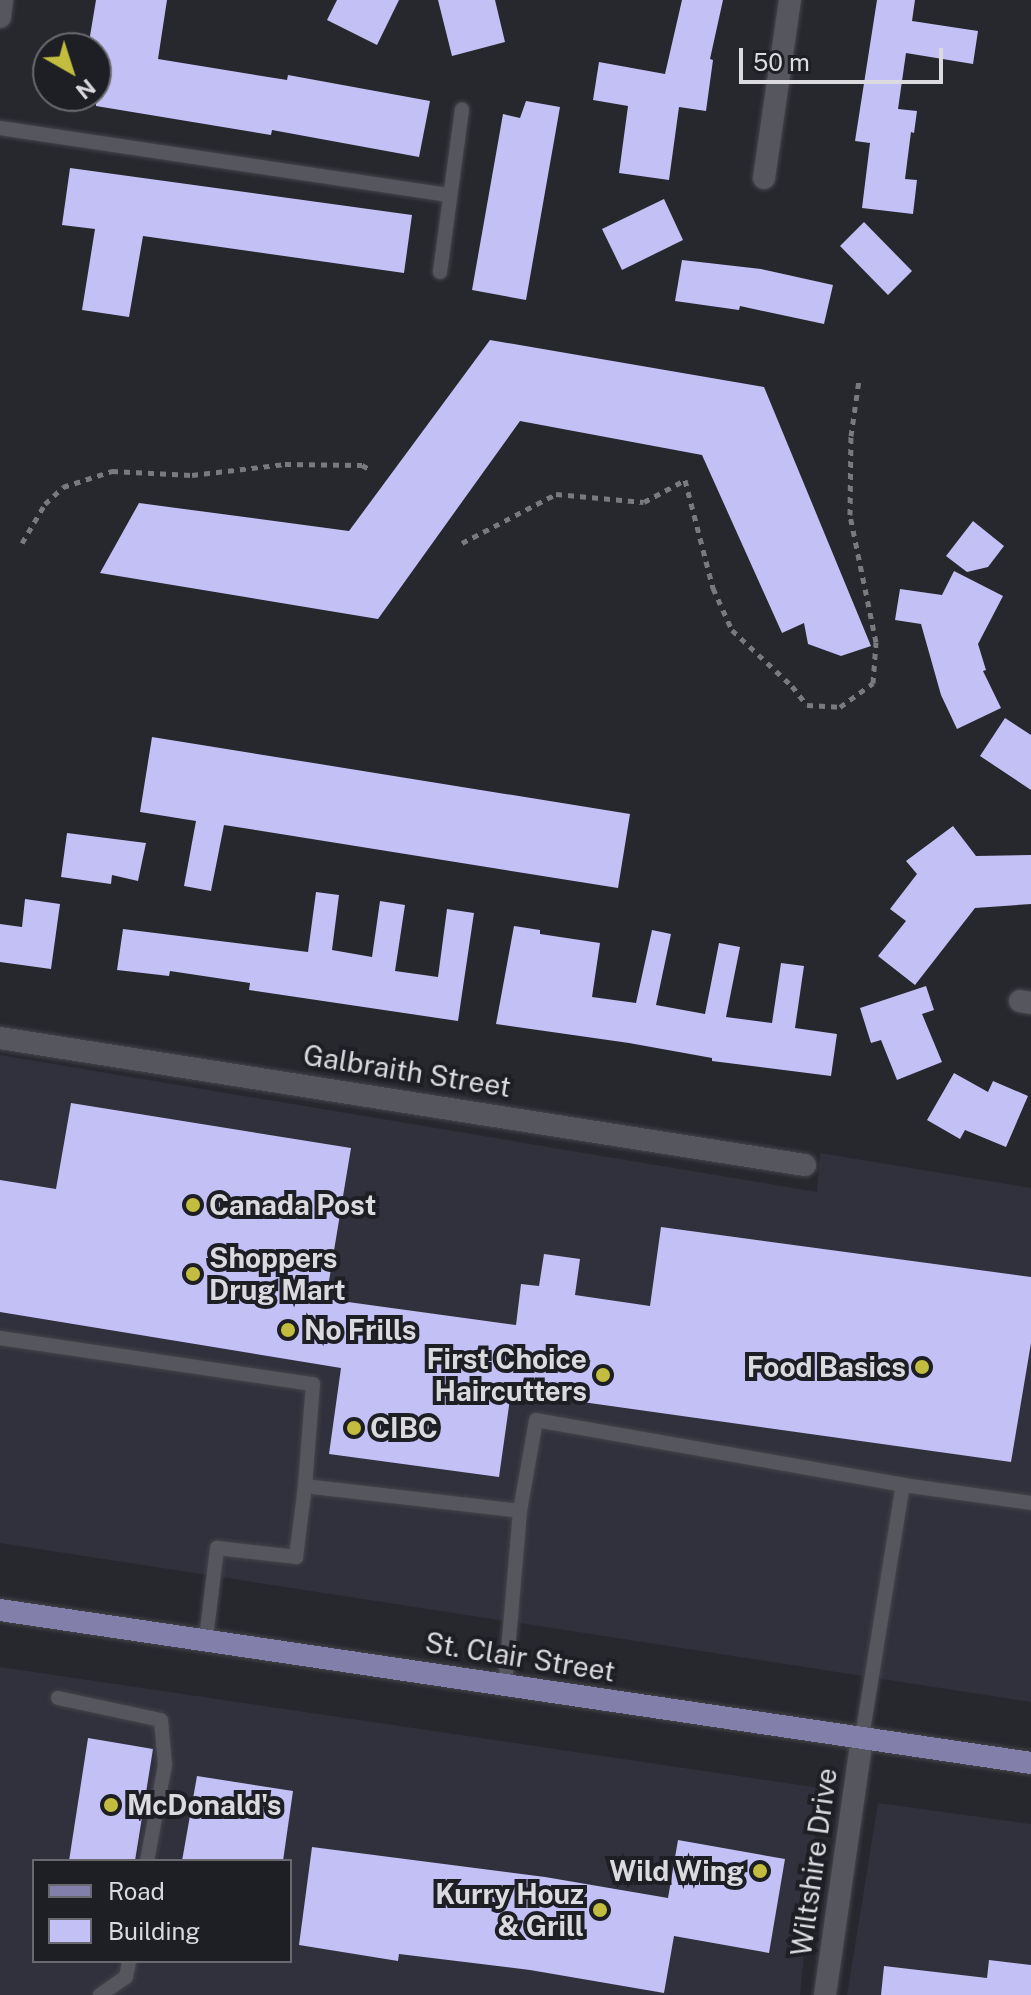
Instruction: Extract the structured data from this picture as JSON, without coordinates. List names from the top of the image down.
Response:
{
  "streets": {
    "main road": ["St. Clair Street"],
    "street": ["Galbraith Street", "Wiltshire Drive"]
  },
  "crossings": [
    ["St. Clair Street", "Wiltshire Drive"]
  ],
  "places": [
    "Canada Post",
    "Shoppers Drug Mart",
    "No Frills",
    "Food Basics",
    "First Choice Haircutters",
    "CIBC",
    "McDonald's",
    "Wild Wing",
    "Kurry Houz & Grill"
  ],
  "legend": ["Road", "Building"],
  "scale_bar": "50 m",
  "north": "bottom right"
}
